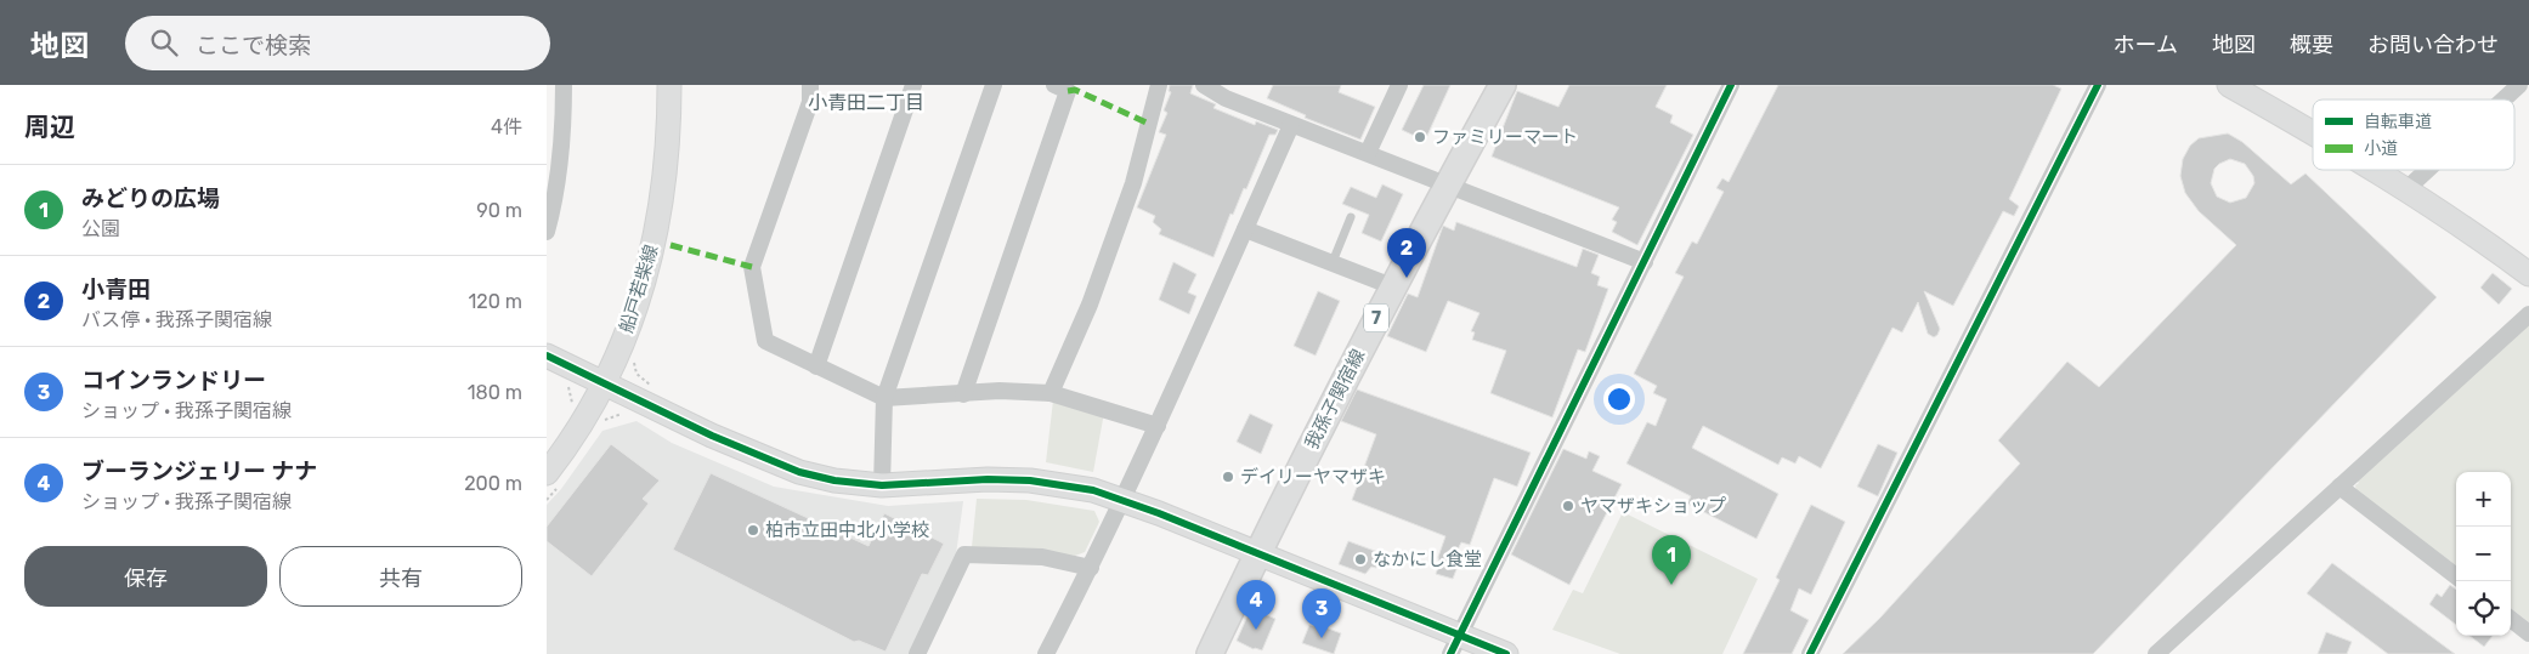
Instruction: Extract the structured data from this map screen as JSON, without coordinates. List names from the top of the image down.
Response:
{
  "streets": {
    "main road": ["7", "我孫子関宿線"],
    "street": ["船戸若柴線"]
  },
  "districts": ["小青田二丁目"],
  "places": [
    "ファミリーマート",
    "デイリーヤマザキ",
    "ヤマザキショップ",
    "柏市立田中北小学校",
    "なかにし食堂"
  ],
  "legend": ["自転車道", "小道"],
  "page": {
    "header": "地図",
    "search": "ここで検索",
    "nav": [
      "ホーム",
      "地図",
      "概要",
      "お問い合わせ"
    ],
    "heading": ["周辺", "4件"],
    "list": [
      {
        "mark": "1",
        "name": "みどりの広場",
        "note": "公園",
        "value": "90 m"
      },
      {
        "mark": "2",
        "name": "小青田",
        "note": "バス停 · 我孫子関宿線",
        "value": "120 m"
      },
      {
        "mark": "3",
        "name": "コインランドリー",
        "note": "ショップ · 我孫子関宿線",
        "value": "180 m"
      },
      {
        "mark": "4",
        "name": "ブーランジェリー ナナ",
        "note": "ショップ · 我孫子関宿線",
        "value": "200 m"
      }
    ],
    "pins": [
      "2",
      "1",
      "4",
      "3"
    ],
    "map_buttons": ["+", "−"],
    "buttons": ["保存", "共有"]
  }
}
